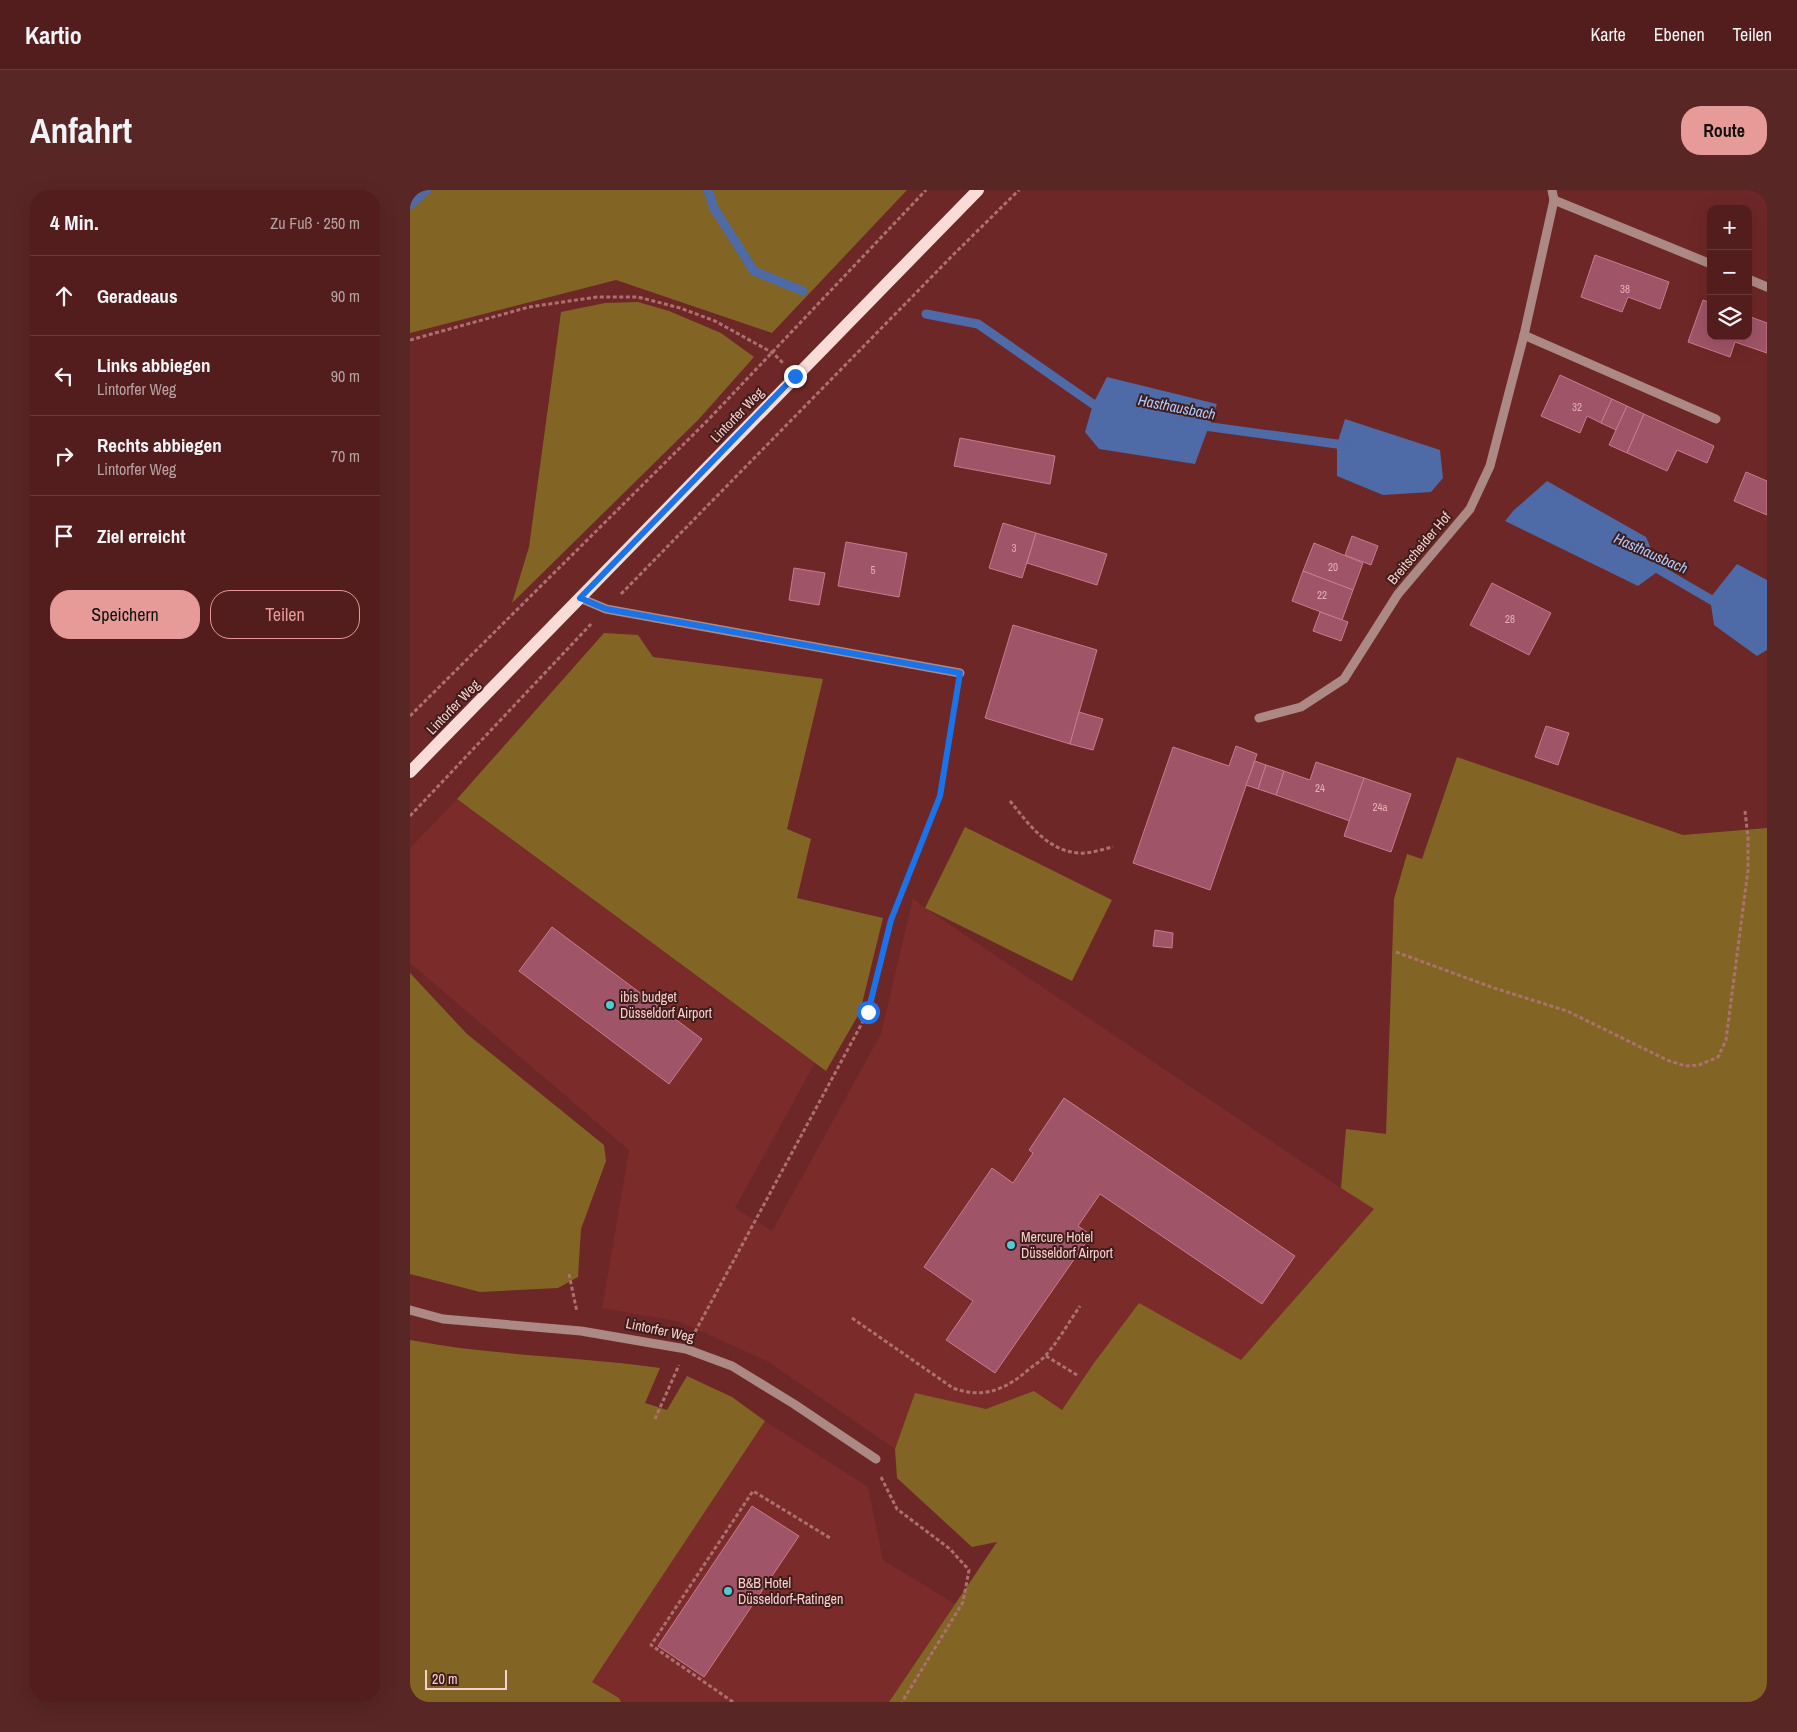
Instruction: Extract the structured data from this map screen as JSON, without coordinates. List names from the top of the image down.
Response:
{
  "streets": {
    "main road": ["Lintorfer Weg"],
    "street": ["Breitscheider Hof"]
  },
  "water": ["Hasthausbach"],
  "places": ["ibis budget Düsseldorf Airport", "Mercure Hotel Düsseldorf Airport", "B&B Hotel Düsseldorf-Ratingen"],
  "house_numbers": [
    "38",
    "32",
    "3",
    "20",
    "5",
    "22",
    "28",
    "24",
    "24a"
  ],
  "scale_bar": "20 m",
  "page": {
    "header": "Kartio",
    "nav": ["Karte", "Ebenen", "Teilen"],
    "buttons": [
      "Route",
      ["Speichern", "Teilen"]
    ],
    "title": "Anfahrt",
    "heading": ["4 Min.", "Zu Fuß · 250 m"],
    "map_buttons": ["+", "−"],
    "list": [
      ["Geradeaus", "90 m"],
      ["Links abbiegen", "Lintorfer Weg", "90 m"],
      ["Rechts abbiegen", "Lintorfer Weg", "70 m"],
      "Ziel erreicht"
    ],
    "scale": "20 m"
  }
}
